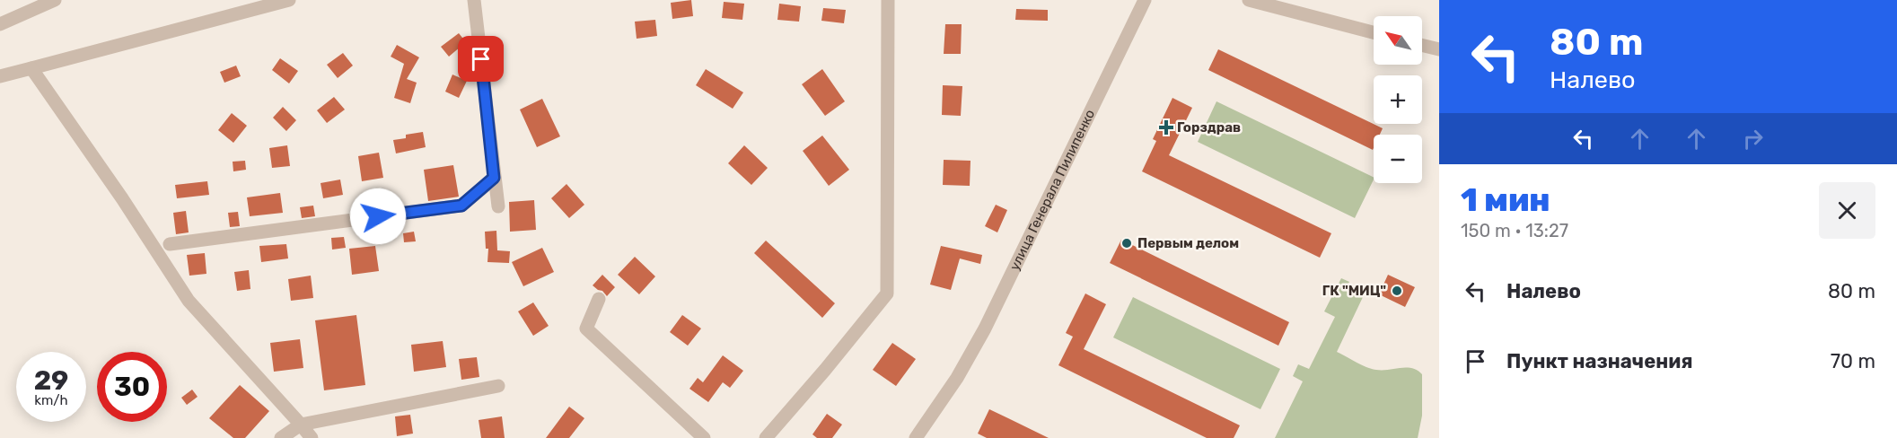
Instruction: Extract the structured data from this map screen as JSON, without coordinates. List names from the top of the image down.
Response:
{
  "streets": {
    "street": ["улица Генерала Пилипенко"]
  },
  "places": {
    "health": ["Горздрав"],
    "other": ["Первым делом", "ГК \"МИЦ\""]
  },
  "north": "top left",
  "page": {
    "turn": ["80 m", "Налево"],
    "map_buttons": ["+", "−"],
    "heading": ["1 мин", "150 m · 13:27"],
    "list": [
      {
        "name": "Налево",
        "value": "80 m"
      },
      {
        "name": "Пункт назначения",
        "value": "70 m"
      }
    ],
    "speed": "29 km/h",
    "limit": "30"
  }
}
